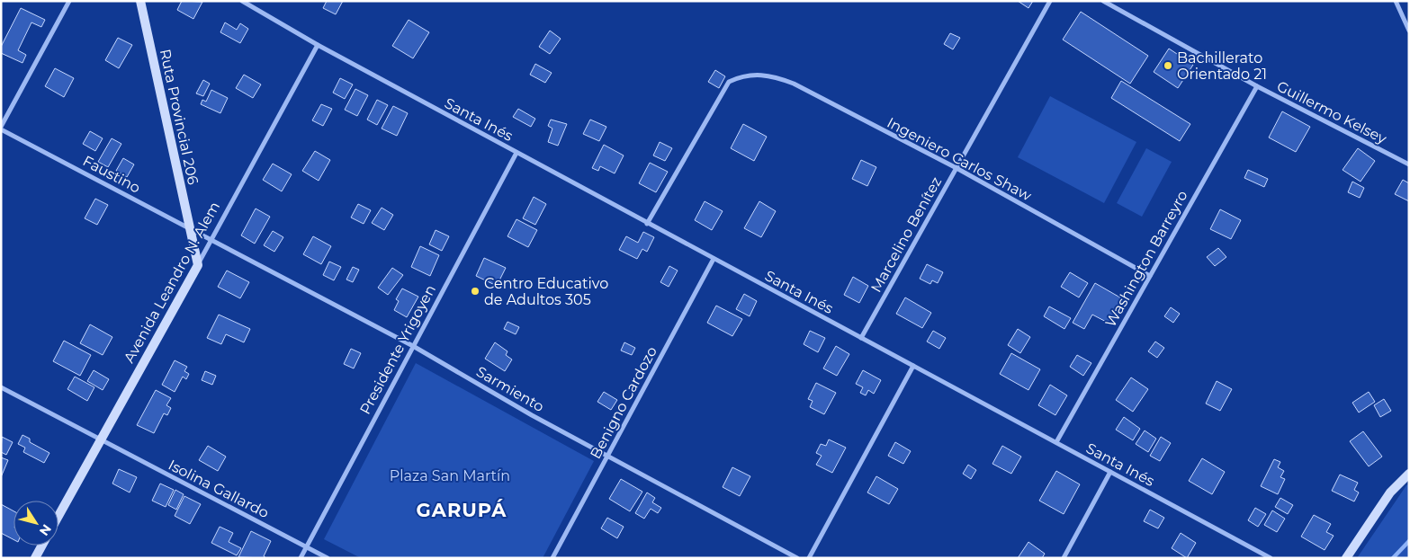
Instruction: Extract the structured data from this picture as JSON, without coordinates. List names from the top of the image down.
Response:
{
  "streets": {
    "main road": ["Ruta Provincial 206", "Avenida Leandro N. Alem"],
    "street": [
      "Guillermo Kelsey",
      "Santa Inés",
      "Ingeniero Carlos Shaw",
      "Faustino",
      "Marcelino Benítez",
      "Washington Barreyro",
      "Presidente Yrigoyen",
      "Sarmiento",
      "Benigno Cardozo",
      "Isolina Gallardo"
    ]
  },
  "crossings": [
    ["Guillermo Kelsey", "Washington Barreyro"],
    ["Ruta Provincial 206", "Faustino"],
    ["Ruta Provincial 206", "Avenida Leandro N. Alem"],
    ["Santa Inés", "Ingeniero Carlos Shaw"],
    ["Santa Inés", "Marcelino Benítez"],
    ["Santa Inés", "Washington Barreyro"],
    ["Santa Inés", "Avenida Leandro N. Alem"],
    ["Santa Inés", "Presidente Yrigoyen"],
    ["Santa Inés", "Benigno Cardozo"],
    ["Ingeniero Carlos Shaw", "Marcelino Benítez"],
    ["Ingeniero Carlos Shaw", "Washington Barreyro"],
    ["Faustino", "Avenida Leandro N. Alem"],
    ["Faustino", "Sarmiento"],
    ["Avenida Leandro N. Alem", "Sarmiento"],
    ["Avenida Leandro N. Alem", "Isolina Gallardo"],
    ["Presidente Yrigoyen", "Sarmiento"],
    ["Presidente Yrigoyen", "Isolina Gallardo"],
    ["Sarmiento", "Benigno Cardozo"]
  ],
  "districts": ["GARUPÁ"],
  "parks": ["Plaza San Martín"],
  "places": ["Bachillerato Orientado 21", "Centro Educativo de Adultos 305"],
  "north": "bottom right"
}
